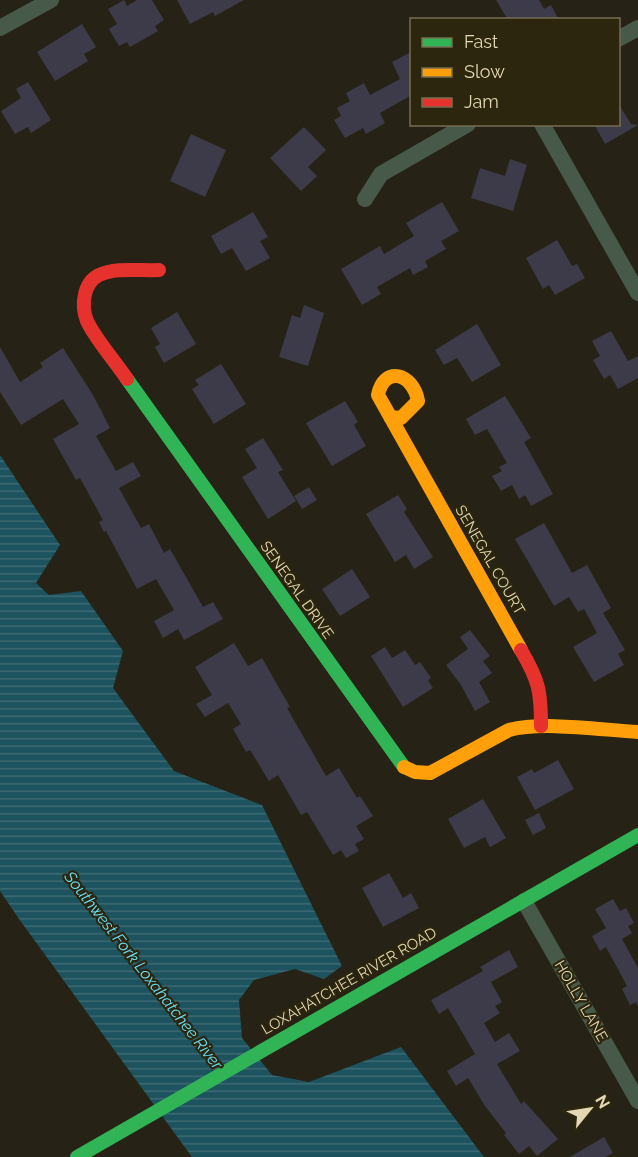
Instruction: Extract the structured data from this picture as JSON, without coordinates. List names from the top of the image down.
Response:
{
  "streets": {
    "street": [
      "SENEGAL COURT",
      "SENEGAL DRIVE",
      "LOXAHATCHEE RIVER ROAD",
      "HOLLY LANE"
    ]
  },
  "crossings": [
    ["SENEGAL COURT", "SENEGAL DRIVE"],
    ["LOXAHATCHEE RIVER ROAD", "HOLLY LANE"]
  ],
  "water": ["Southwest Fork Loxahatchee River"],
  "legend": ["Fast", "Slow", "Jam"],
  "north": "top right"
}
